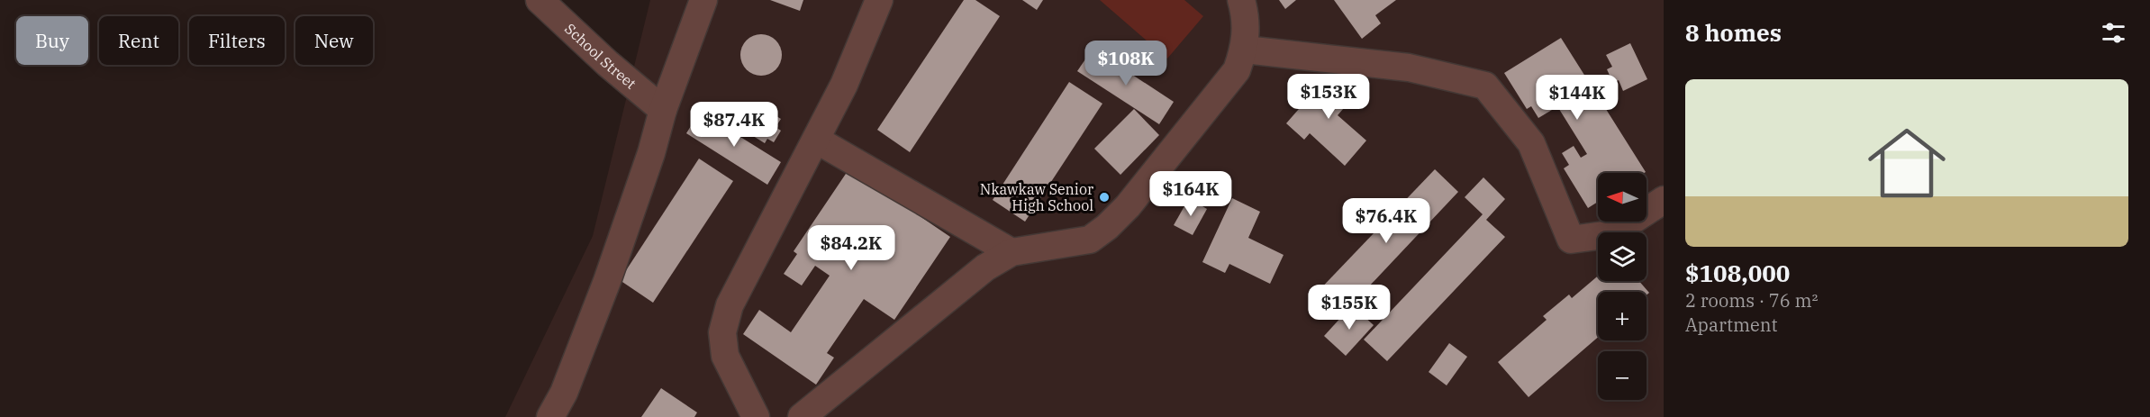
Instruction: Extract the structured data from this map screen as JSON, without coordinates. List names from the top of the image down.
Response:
{
  "streets": {
    "street": ["School Street"]
  },
  "places": ["Nkawkaw Senior High School"],
  "north": "left",
  "page": {
    "heading": "8 homes",
    "chip": [
      "Buy",
      "Rent",
      "Filters",
      "New"
    ],
    "price": [
      "$108K",
      "$153K",
      "$144K",
      "$87.4K",
      "$164K",
      "$76.4K",
      "$84.2K",
      "$155K"
    ],
    "list": [
      {
        "name": "$108,000",
        "note": "2 rooms · 76 m² · Apartment"
      }
    ],
    "map_buttons": ["+", "−"]
  }
}
